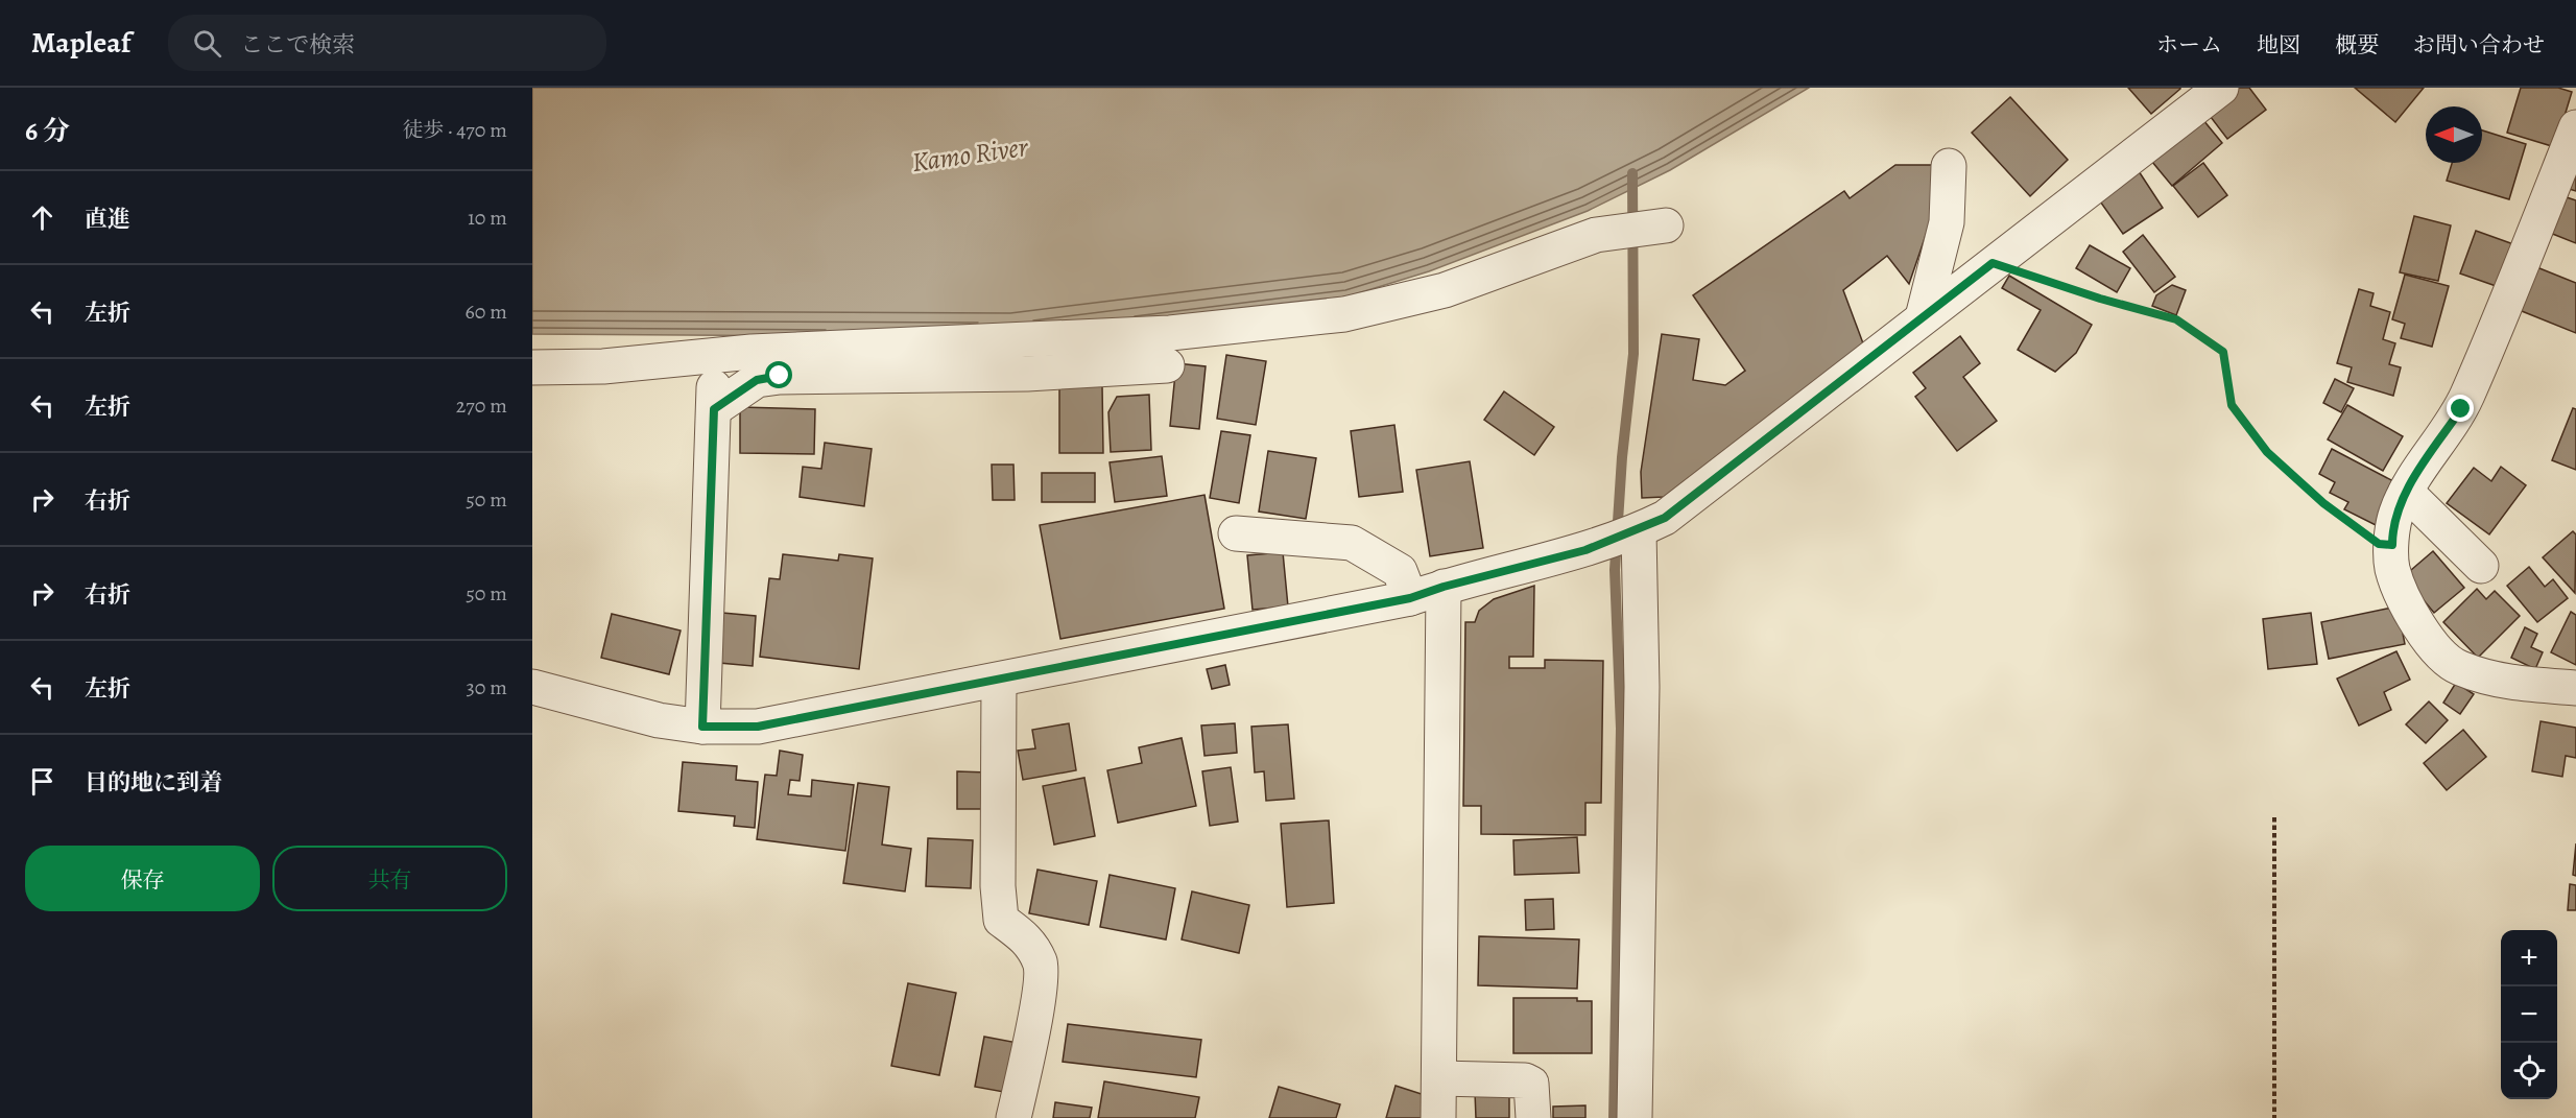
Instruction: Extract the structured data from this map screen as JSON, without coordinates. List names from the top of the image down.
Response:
{
  "water": ["Kamo River"],
  "north": "left",
  "page": {
    "header": "Mapleaf",
    "search": "ここで検索",
    "nav": [
      "ホーム",
      "地図",
      "概要",
      "お問い合わせ"
    ],
    "heading": ["6 分", "徒歩 · 470 m"],
    "list": [
      ["直進", "10 m"],
      ["左折", "60 m"],
      ["左折", "270 m"],
      ["右折", "50 m"],
      ["右折", "50 m"],
      ["左折", "30 m"],
      "目的地に到着"
    ],
    "buttons": ["保存", "共有"],
    "map_buttons": ["+", "−"]
  }
}
